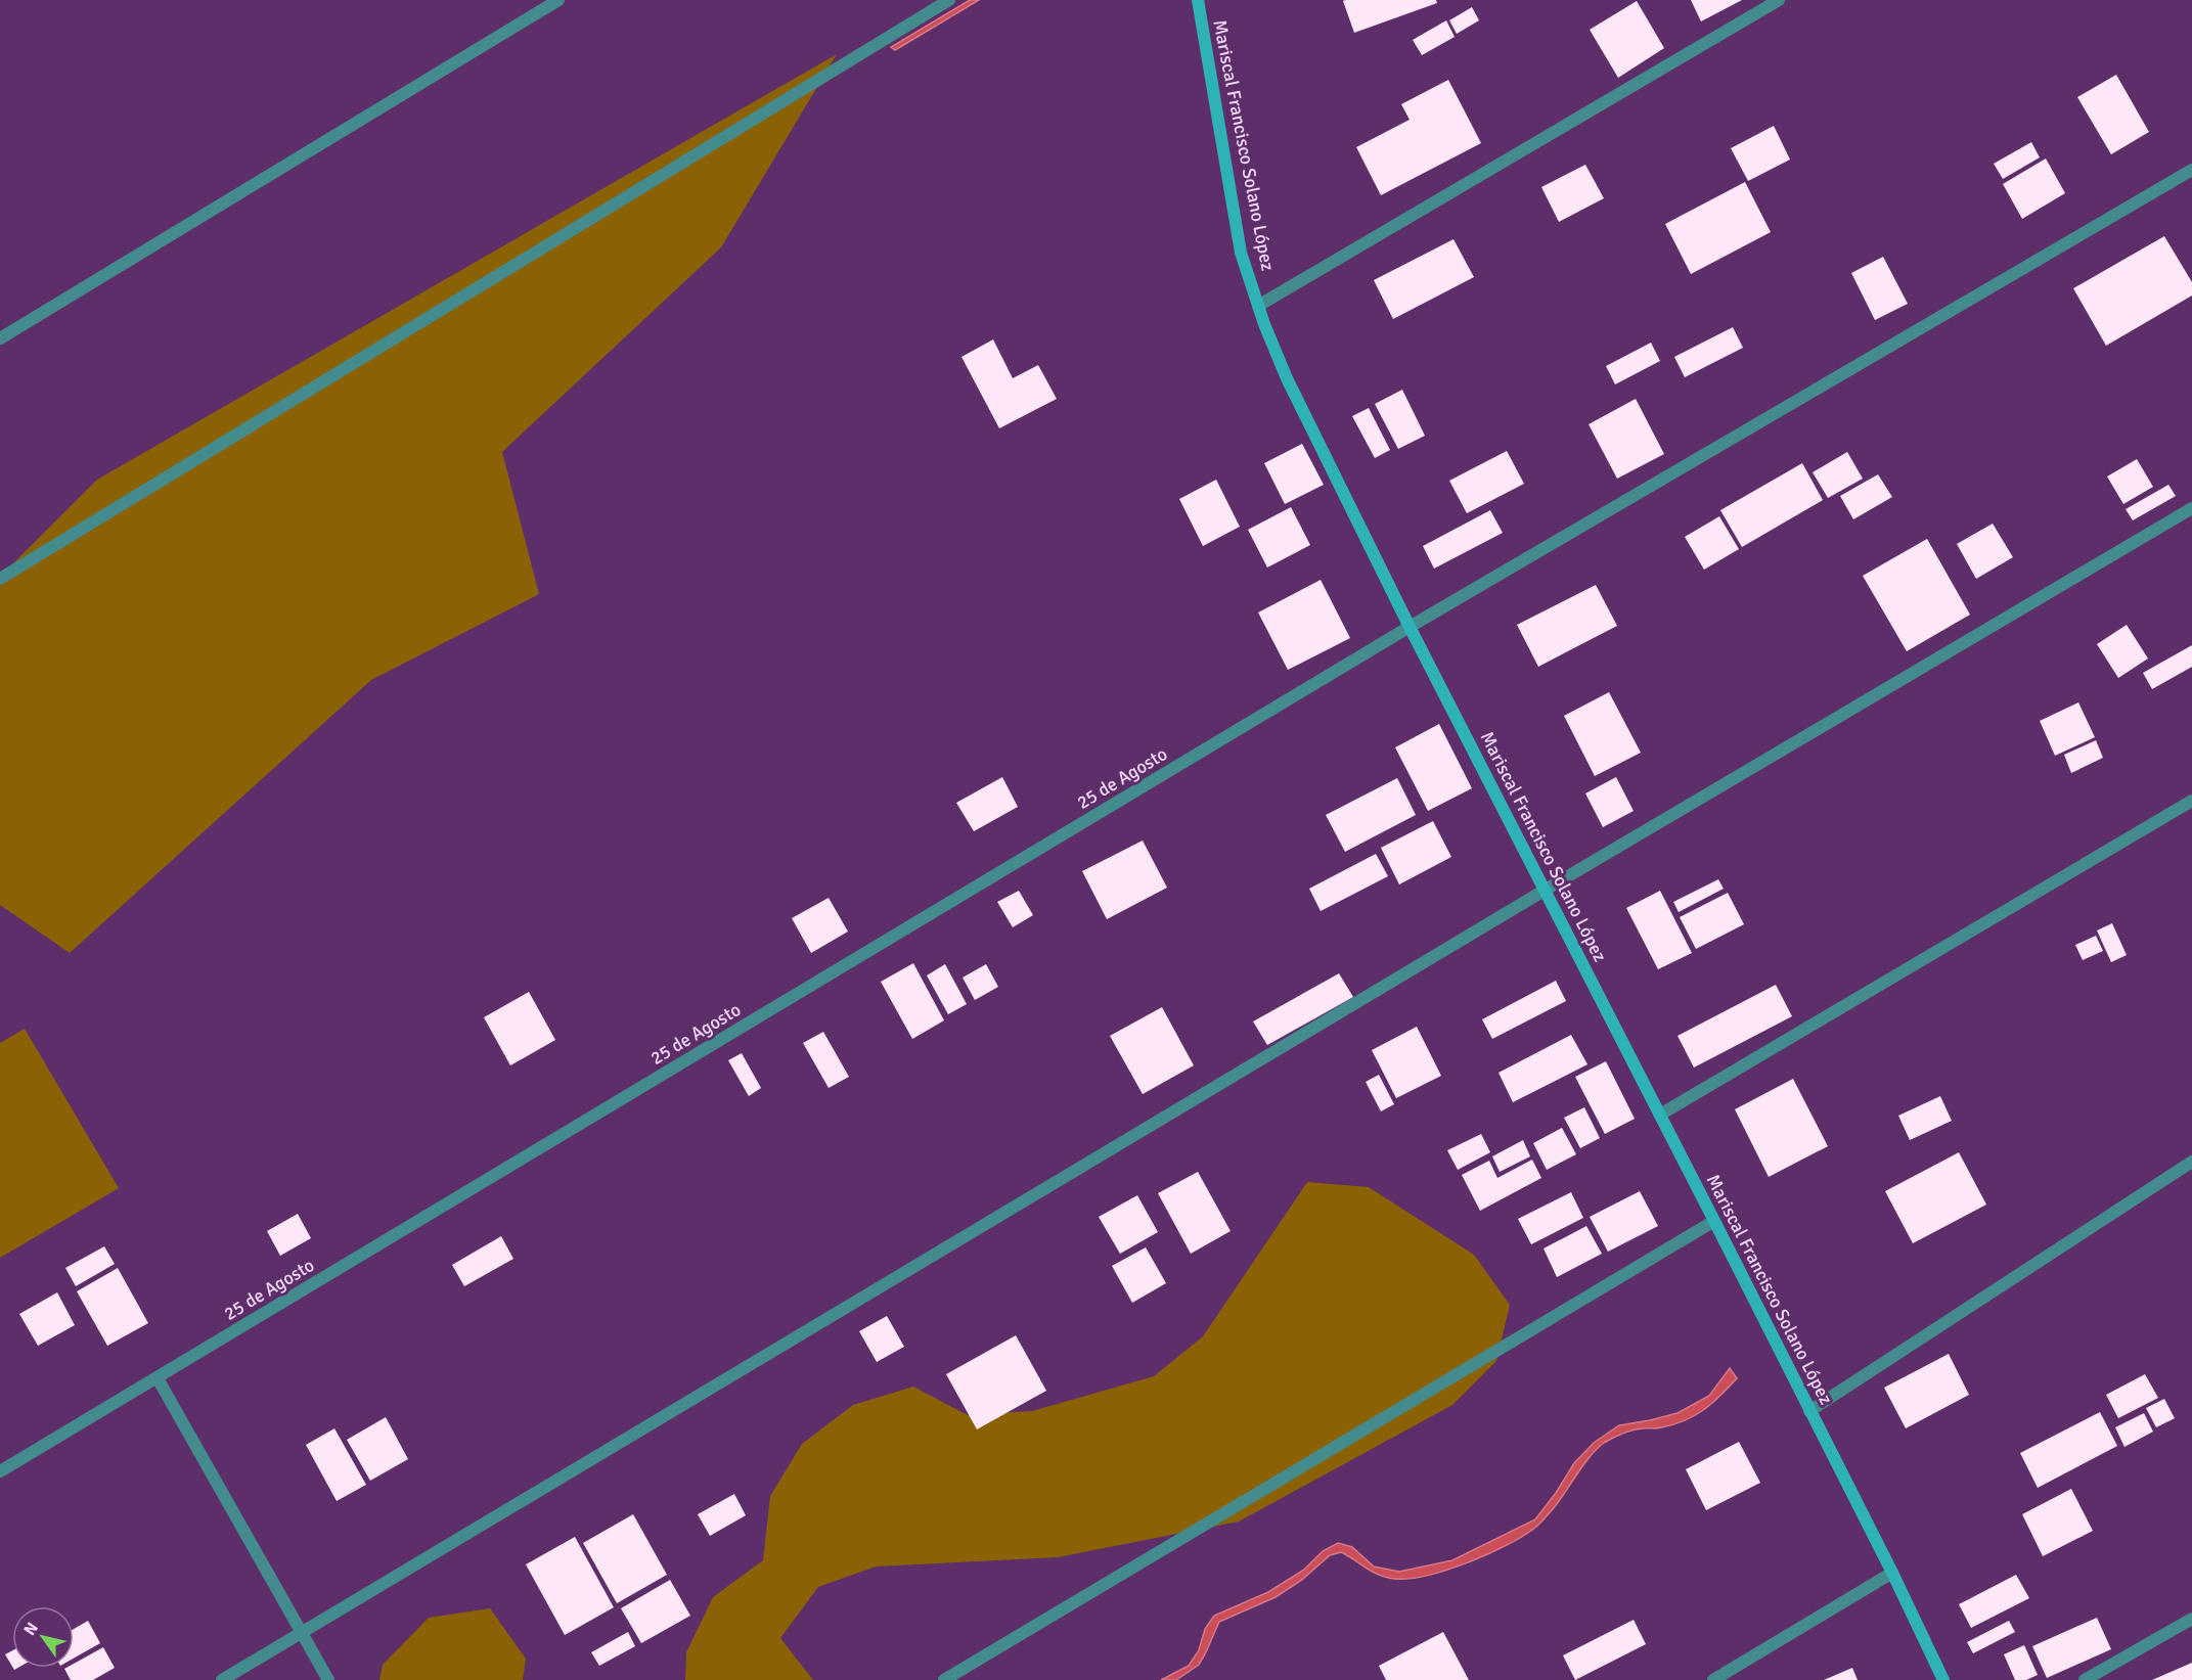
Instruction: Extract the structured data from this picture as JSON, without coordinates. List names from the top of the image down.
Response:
{
  "streets": {
    "main road": ["Mariscal Francisco Solano López"],
    "street": ["25 de Agosto"]
  },
  "crossings": [
    ["Mariscal Francisco Solano López", "25 de Agosto"]
  ],
  "north": "top left"
}
